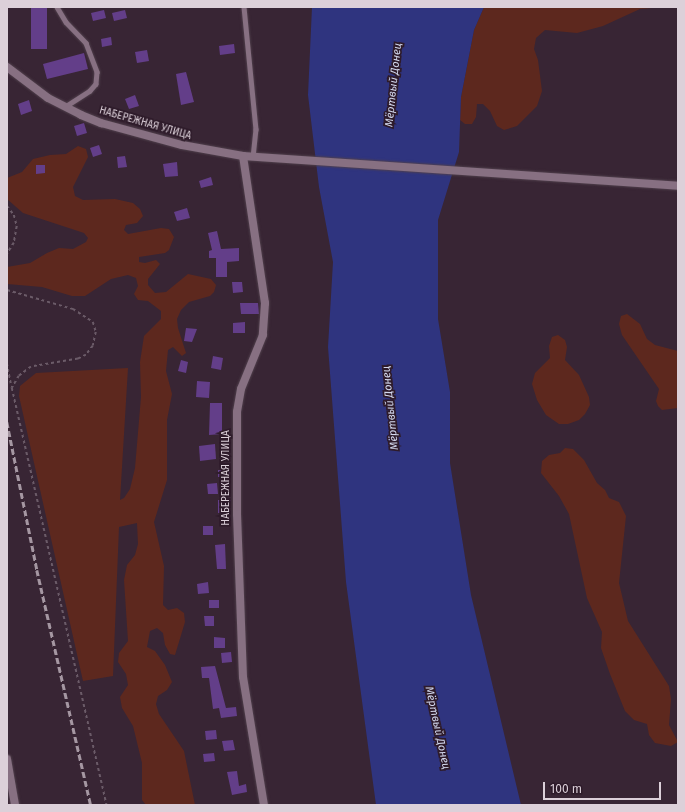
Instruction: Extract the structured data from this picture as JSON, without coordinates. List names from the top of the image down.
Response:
{
  "streets": {
    "street": ["НАБЕРЕЖНАЯ УЛИЦА"]
  },
  "water": ["Мёртвый Донец"],
  "scale_bar": "100 m"
}
